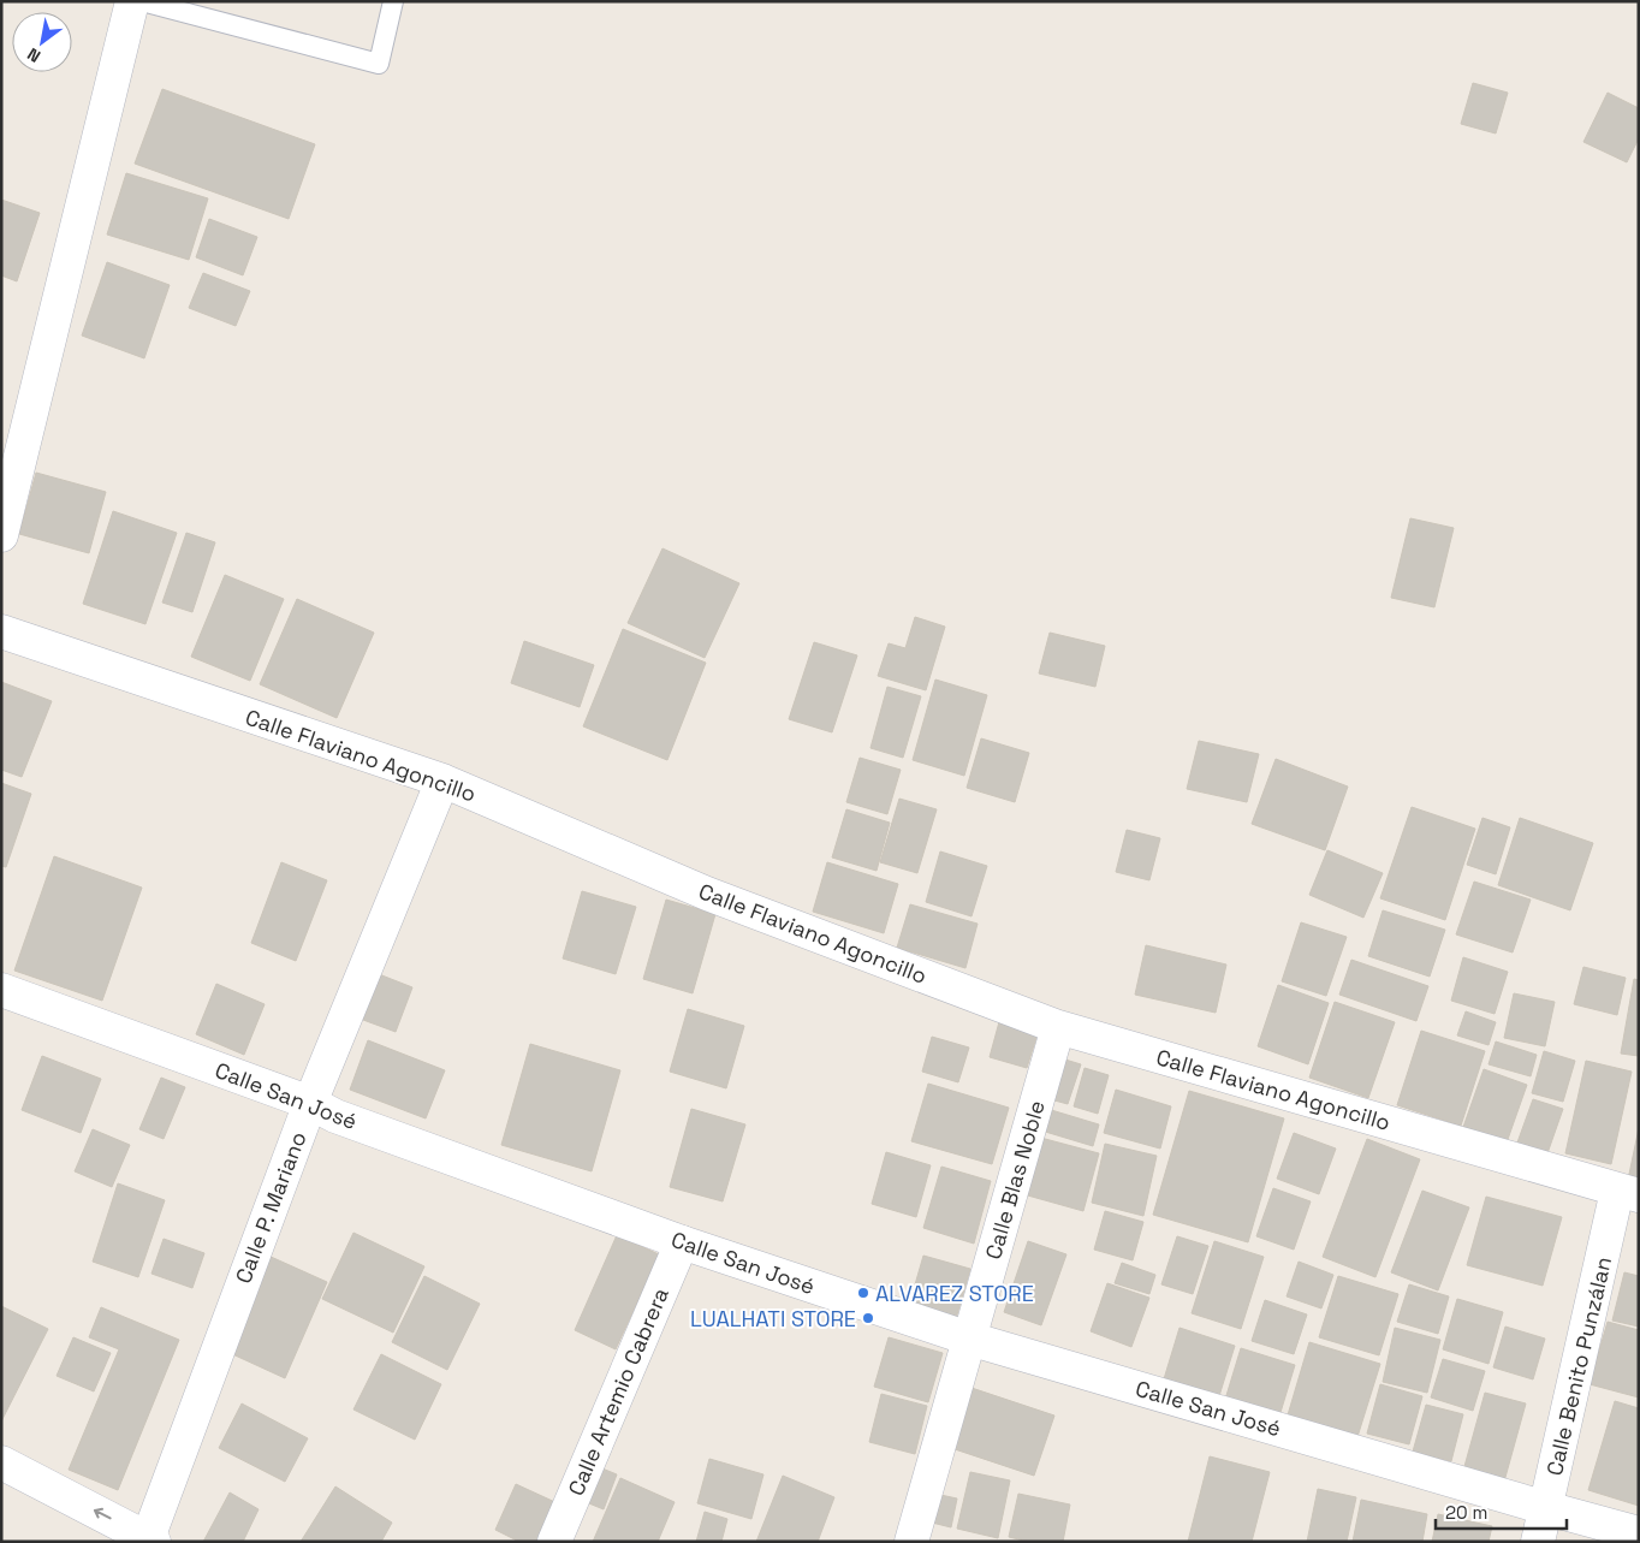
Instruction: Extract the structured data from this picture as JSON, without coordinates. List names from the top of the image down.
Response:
{
  "streets": {
    "street": [
      "Calle Flaviano Agoncillo",
      "Calle San José",
      "Calle Blas Noble",
      "Calle P. Mariano",
      "Calle Benito Punzálan",
      "Calle Artemio Cabrera"
    ]
  },
  "crossings": [
    ["Calle Flaviano Agoncillo", "Calle Blas Noble"],
    ["Calle Flaviano Agoncillo", "Calle P. Mariano"],
    ["Calle Flaviano Agoncillo", "Calle Benito Punzálan"],
    ["Calle San José", "Calle Blas Noble"],
    ["Calle San José", "Calle P. Mariano"],
    ["Calle San José", "Calle Benito Punzálan"],
    ["Calle San José", "Calle Artemio Cabrera"]
  ],
  "places": ["ALVAREZ STORE", "LUALHATI STORE"],
  "scale_bar": "20 m",
  "north": "bottom left"
}
